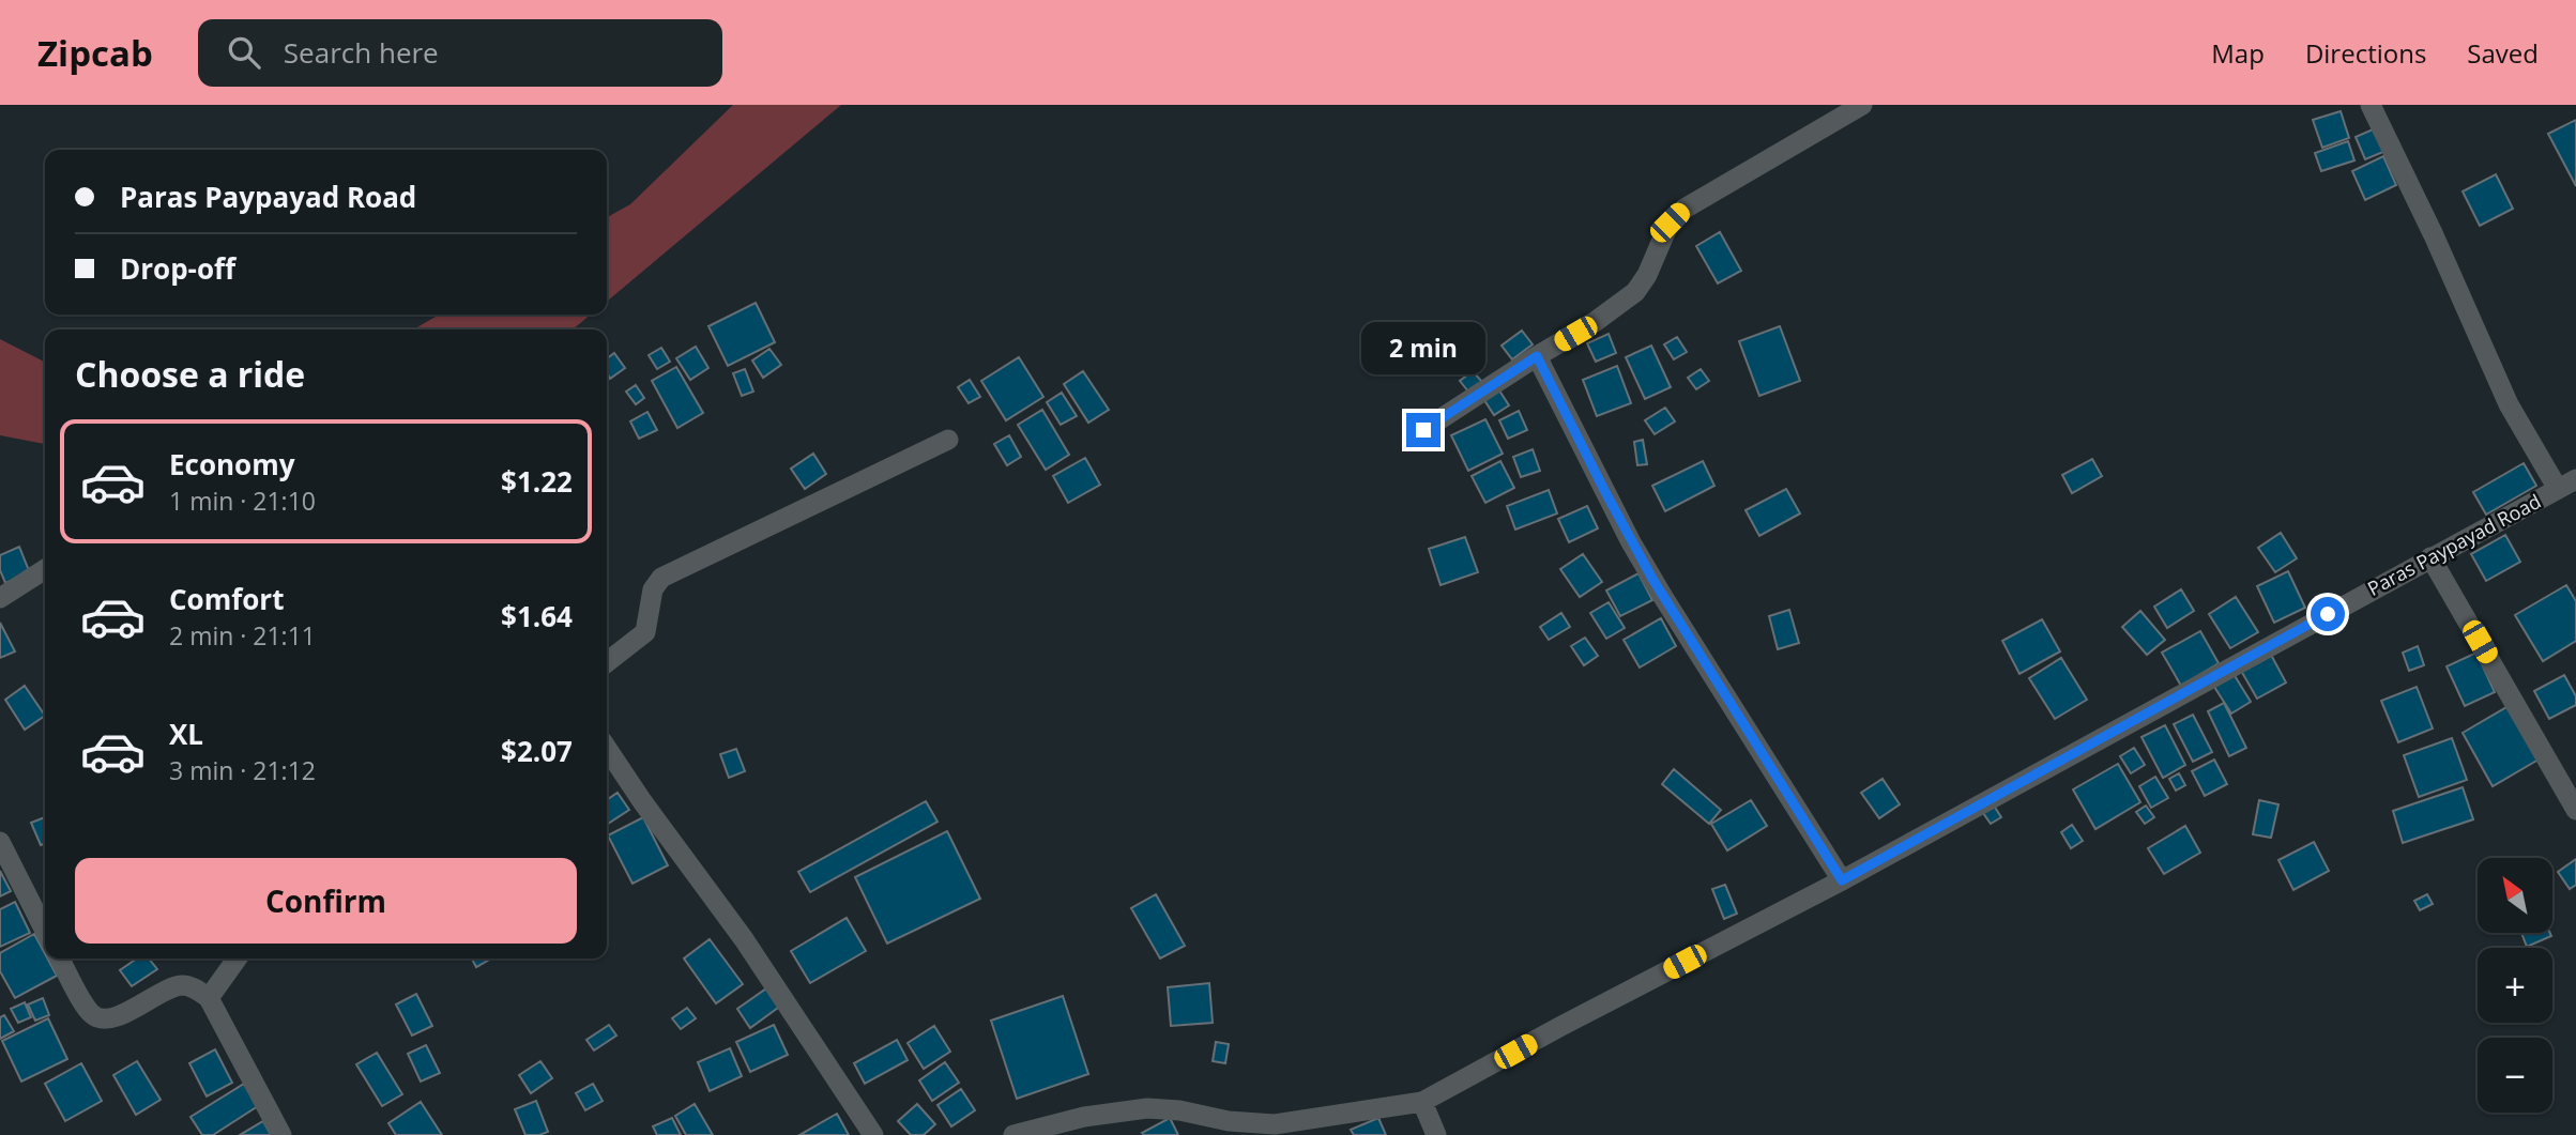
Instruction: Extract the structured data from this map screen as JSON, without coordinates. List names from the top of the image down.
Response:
{
  "streets": {
    "street": ["Paras Paypayad Road"]
  },
  "north": "top left",
  "page": {
    "header": "Zipcab",
    "search": "Search here",
    "nav": ["Map", "Directions", "Saved"],
    "banner": ["Paras Paypayad Road", "Drop-off"],
    "bubble": "2 min",
    "heading": "Choose a ride",
    "list": [
      {
        "name": "Economy",
        "note": "1 min · 21:10",
        "value": "$1.22"
      },
      {
        "name": "Comfort",
        "note": "2 min · 21:11",
        "value": "$1.64"
      },
      {
        "name": "XL",
        "note": "3 min · 21:12",
        "value": "$2.07"
      }
    ],
    "buttons": "Confirm",
    "map_buttons": ["+", "−"]
  }
}
